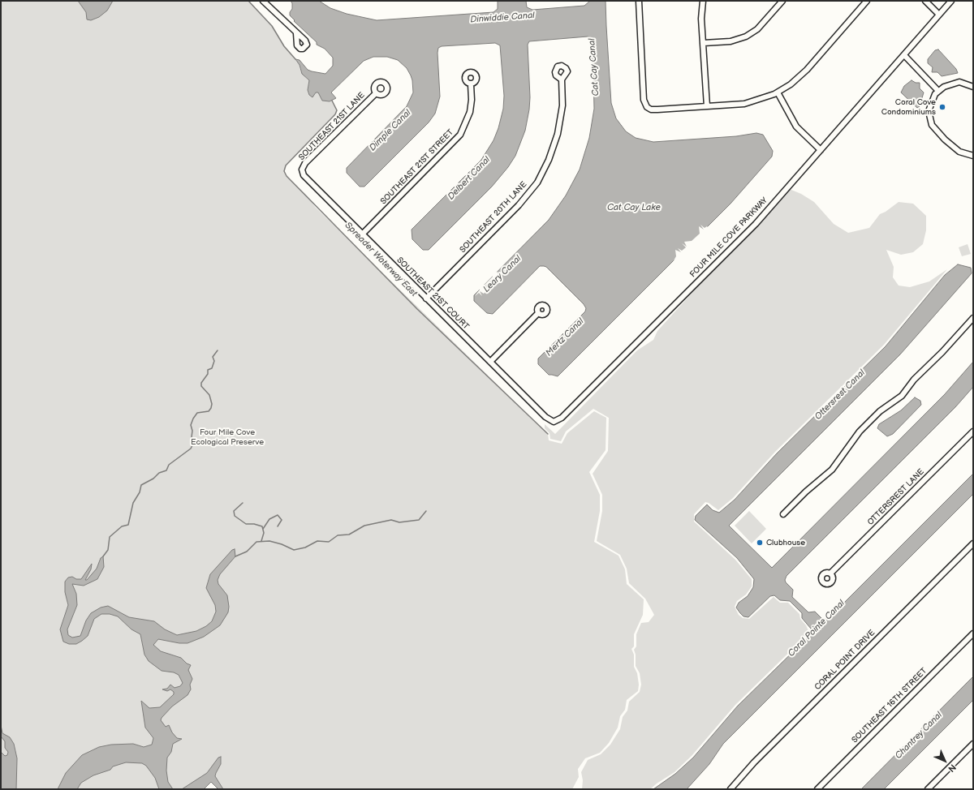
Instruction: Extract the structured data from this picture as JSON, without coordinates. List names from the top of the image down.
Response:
{
  "streets": {
    "street": [
      "SOUTHEAST 21ST LANE",
      "SOUTHEAST 21ST STREET",
      "SOUTHEAST 20TH LANE",
      "FOUR MILE COVE PARKWAY",
      "SOUTHEAST 21ST COURT",
      "OTTERSREST LANE",
      "CORAL POINT DRIVE",
      "SOUTHEAST 16TH STREET"
    ]
  },
  "crossings": [
    ["SOUTHEAST 21ST LANE", "SOUTHEAST 21ST COURT"],
    ["SOUTHEAST 21ST STREET", "SOUTHEAST 21ST COURT"],
    ["SOUTHEAST 20TH LANE", "SOUTHEAST 21ST COURT"],
    ["FOUR MILE COVE PARKWAY", "SOUTHEAST 21ST COURT"]
  ],
  "water": [
    "Dinwiddie Canal",
    "Cat Cay Canal",
    "Dimple Canal",
    "Delbert Canal",
    "Cat Cay Lake",
    "Spreader Waterway East",
    "Leary Canal",
    "Mertz Canal",
    "Ottersrest Canal",
    "Coral Pointe Canal",
    "Chantrey Canal"
  ],
  "parks": ["Four Mile Cove Ecological Preserve"],
  "places": ["Coral Cove Condominiums", "Clubhouse"],
  "north": "bottom right"
}
